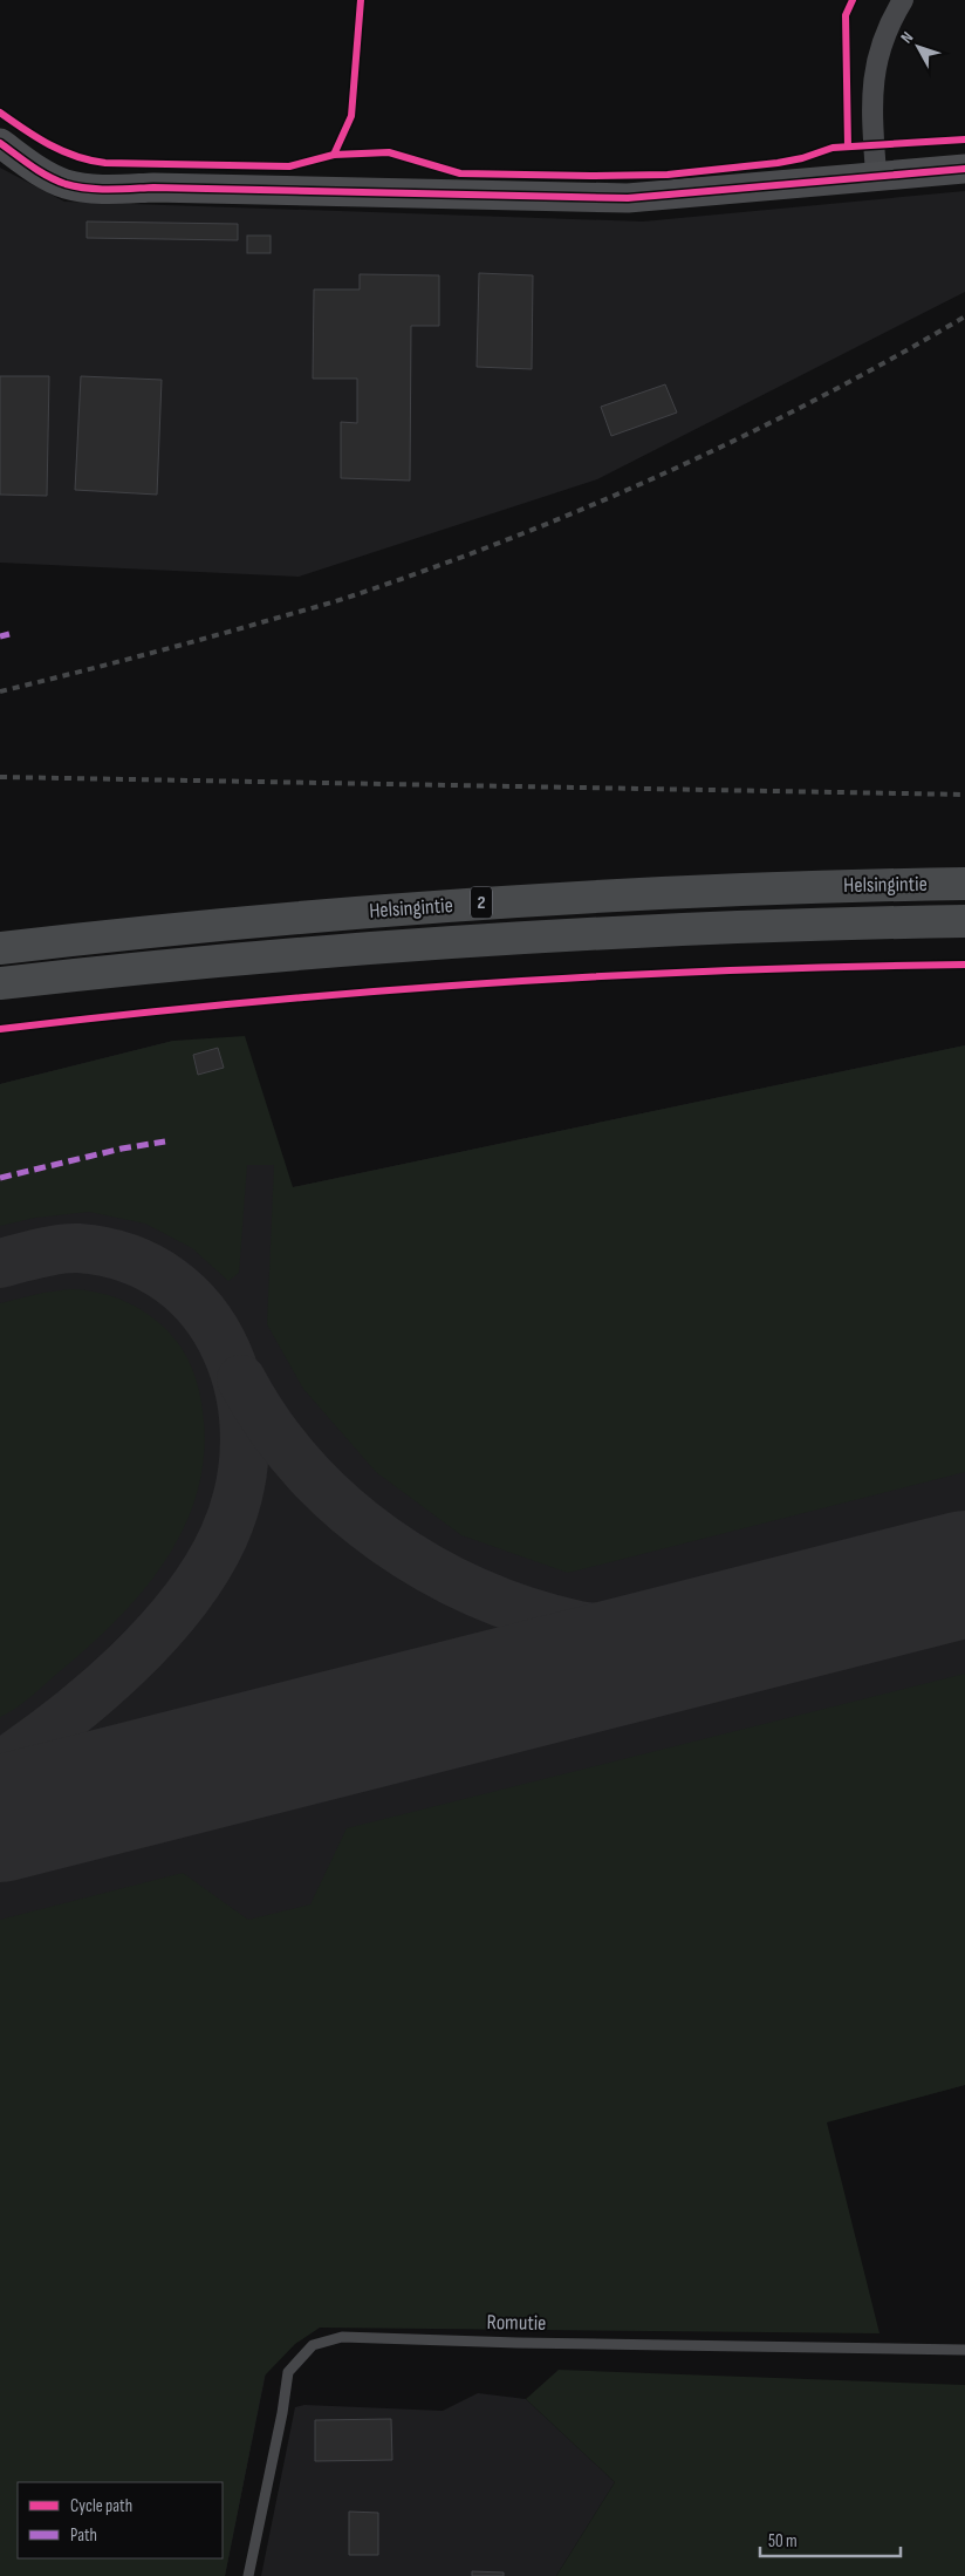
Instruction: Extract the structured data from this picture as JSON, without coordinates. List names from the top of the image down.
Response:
{
  "streets": {
    "highway": ["Helsingintie", "2"],
    "lane": ["Romutie"]
  },
  "legend": ["Cycle path", "Path"],
  "scale_bar": "50 m",
  "north": "top left"
}
